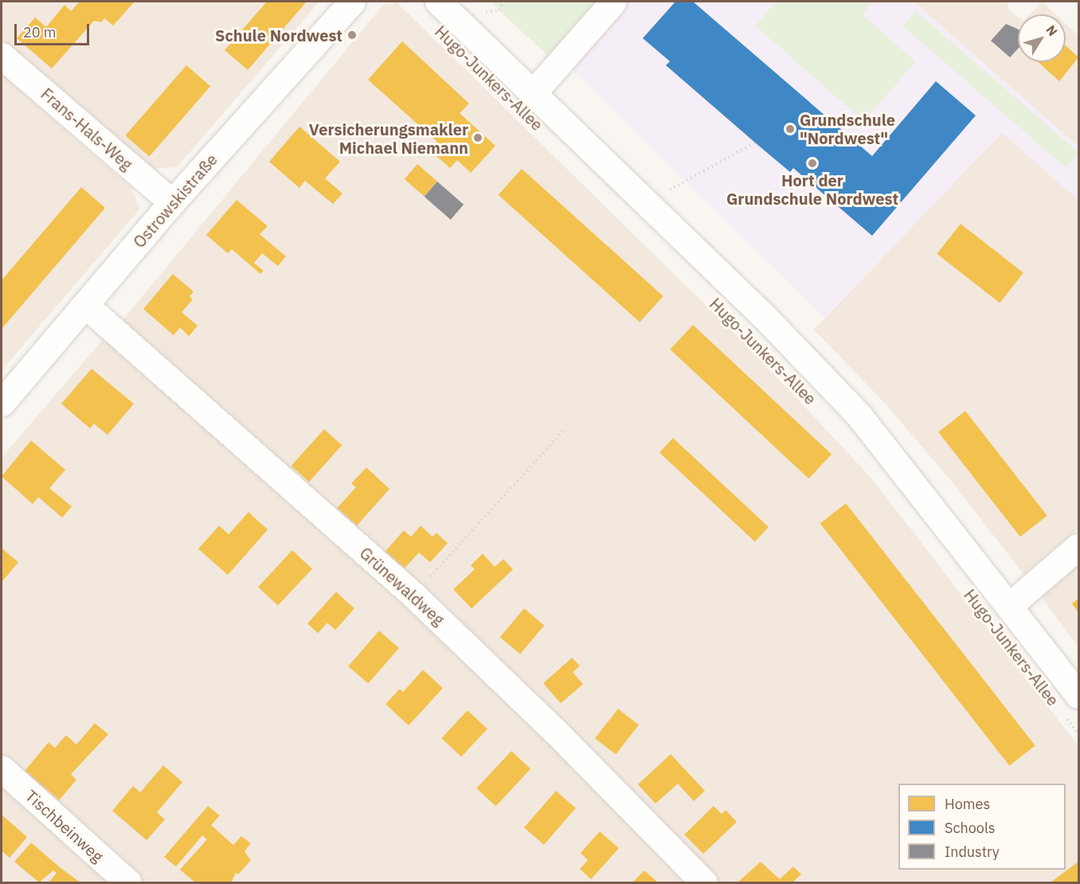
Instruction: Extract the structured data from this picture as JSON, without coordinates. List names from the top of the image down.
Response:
{
  "streets": {
    "street": [
      "Hugo-Junkers-Allee",
      "Frans-Hals-Weg",
      "Ostrowskistraße",
      "Grünewaldweg",
      "Tischbeinweg"
    ]
  },
  "crossings": [
    ["Frans-Hals-Weg", "Ostrowskistraße"],
    ["Ostrowskistraße", "Grünewaldweg"]
  ],
  "places": [
    "Schule Nordwest",
    "Grundschule \"Nordwest\"",
    "Versicherungsmakler Michael Niemann",
    "Hort der Grundschule Nordwest"
  ],
  "legend": ["Homes", "Schools", "Industry"],
  "scale_bar": "20 m",
  "north": "top right"
}
